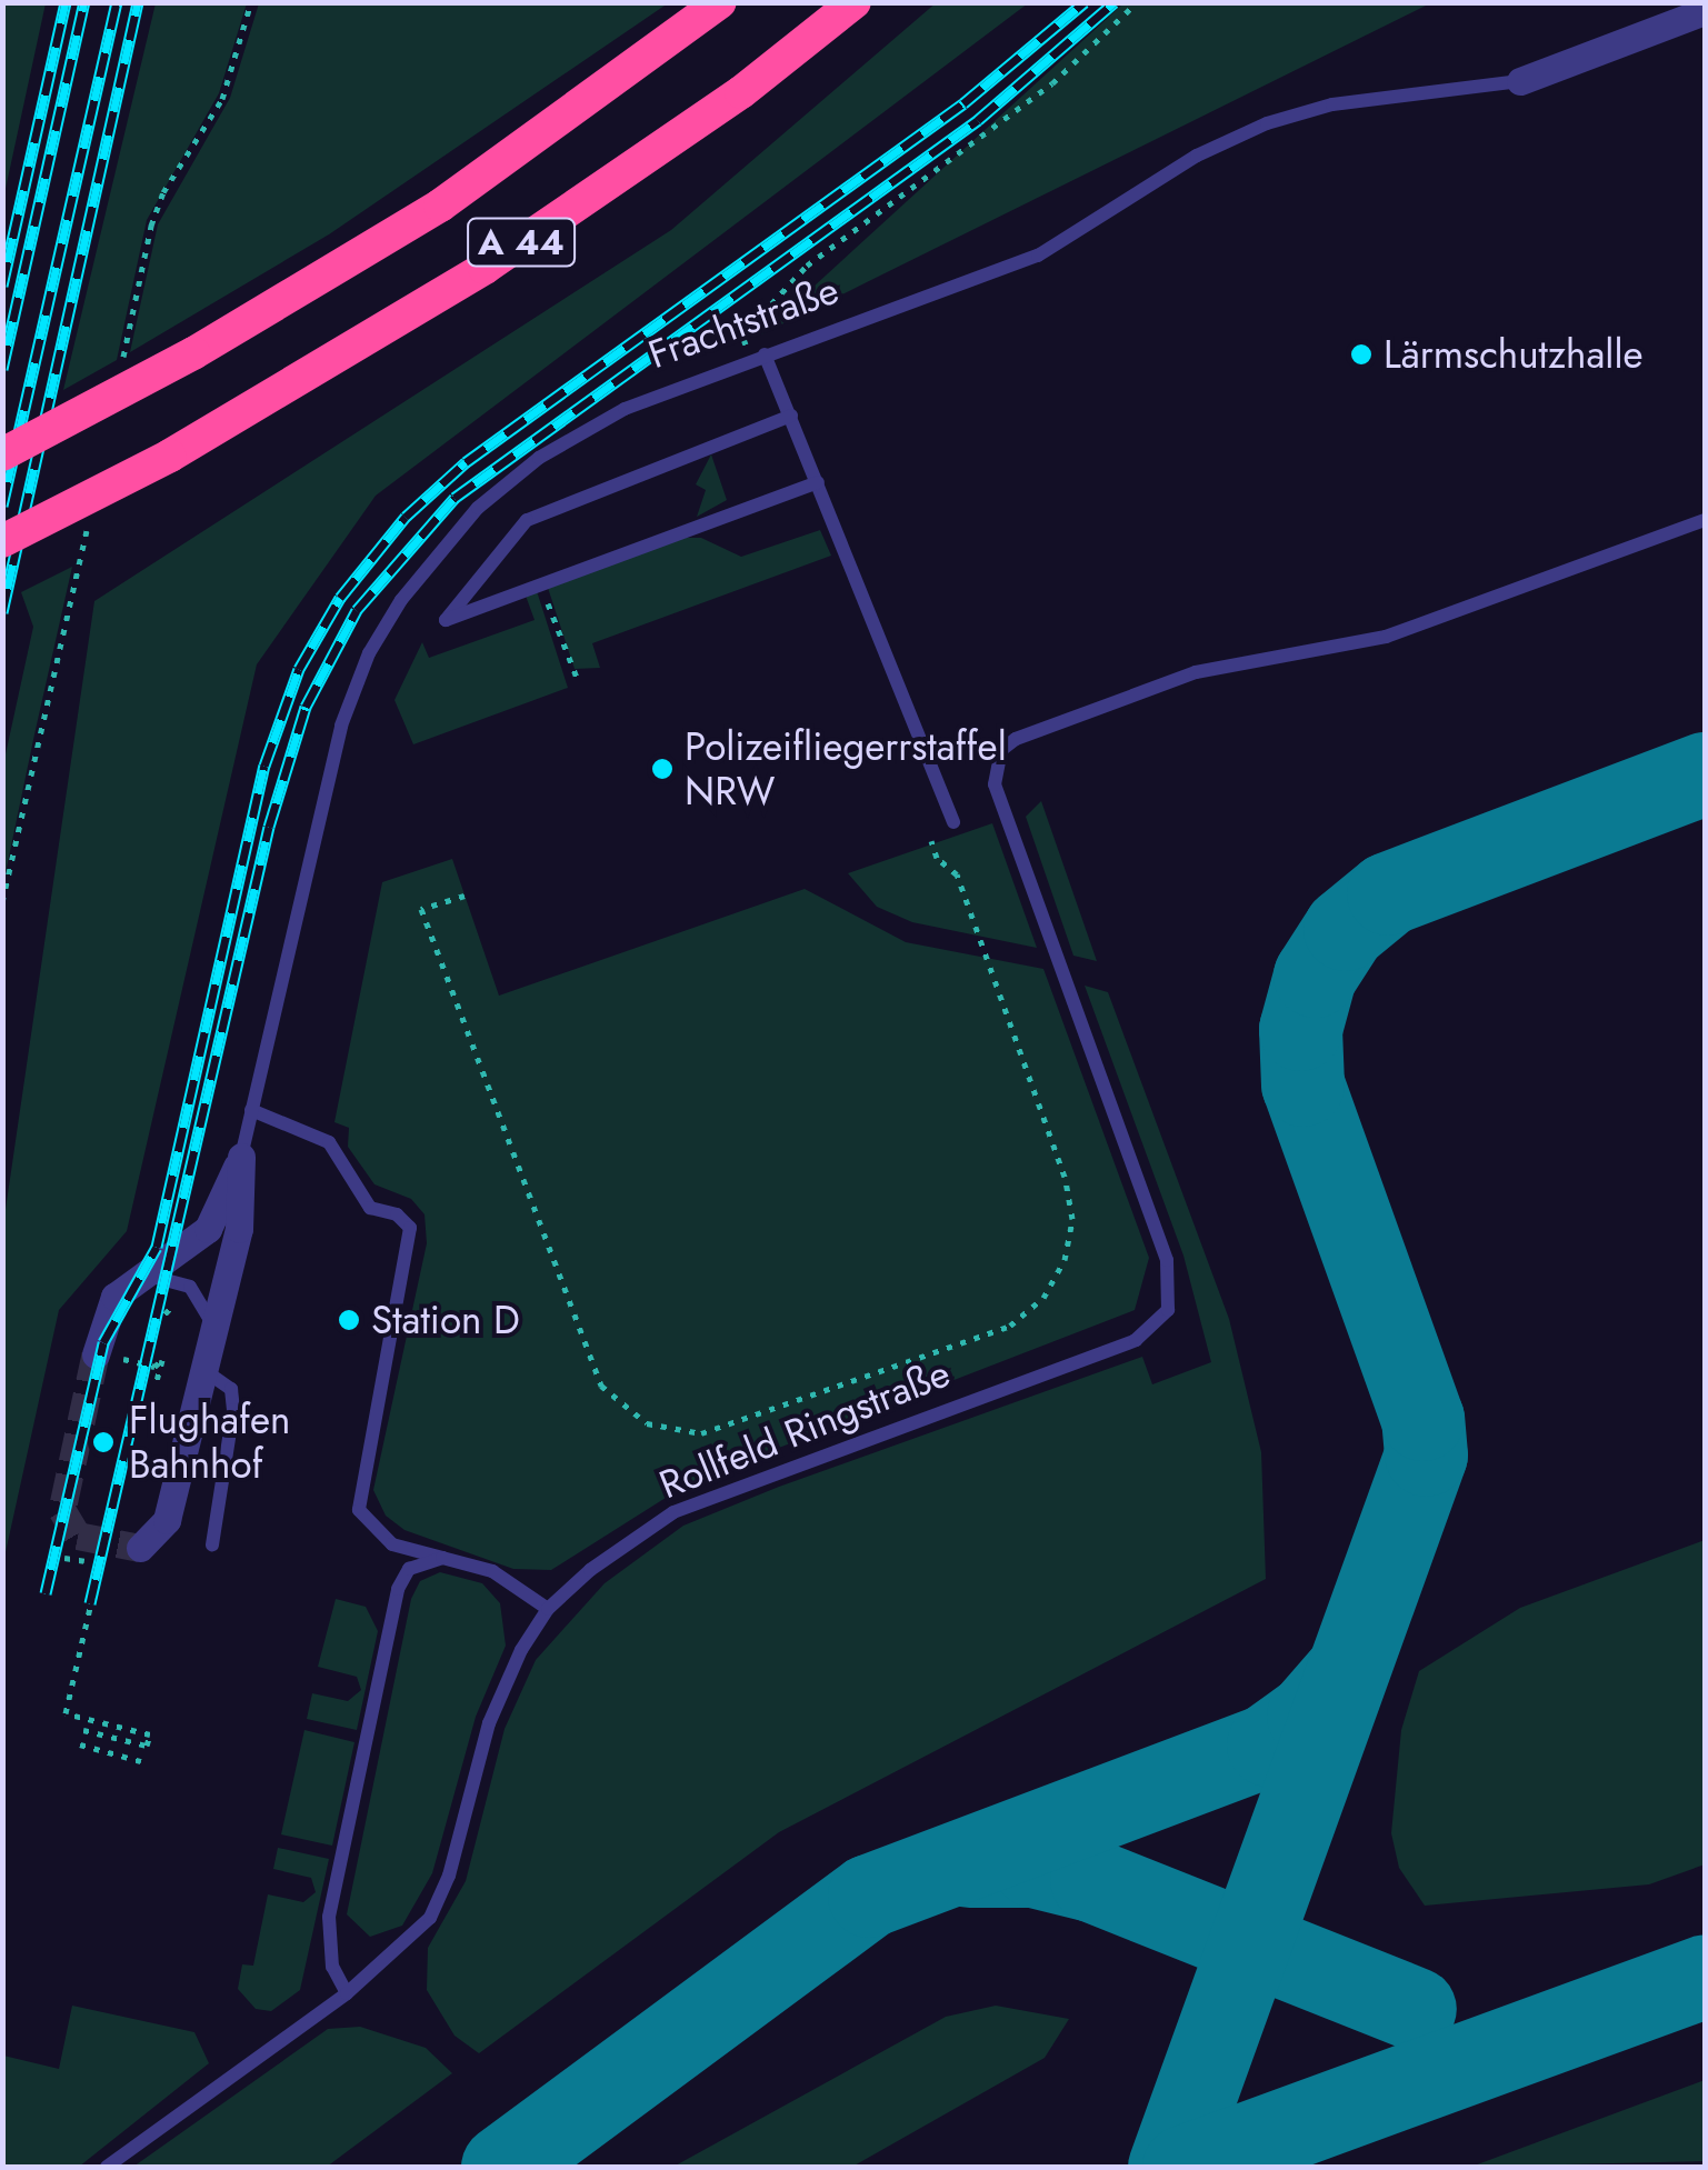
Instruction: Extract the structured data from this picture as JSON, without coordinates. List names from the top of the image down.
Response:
{
  "streets": {
    "highway": ["A 44"],
    "street": ["Frachtstraße"],
    "lane": ["Rollfeld Ringstraße"]
  },
  "places": [
    "Lärmschutzhalle",
    "Polizeifliegerrstaffel NRW",
    "Station D",
    "Flughafen Bahnhof"
  ]
}
